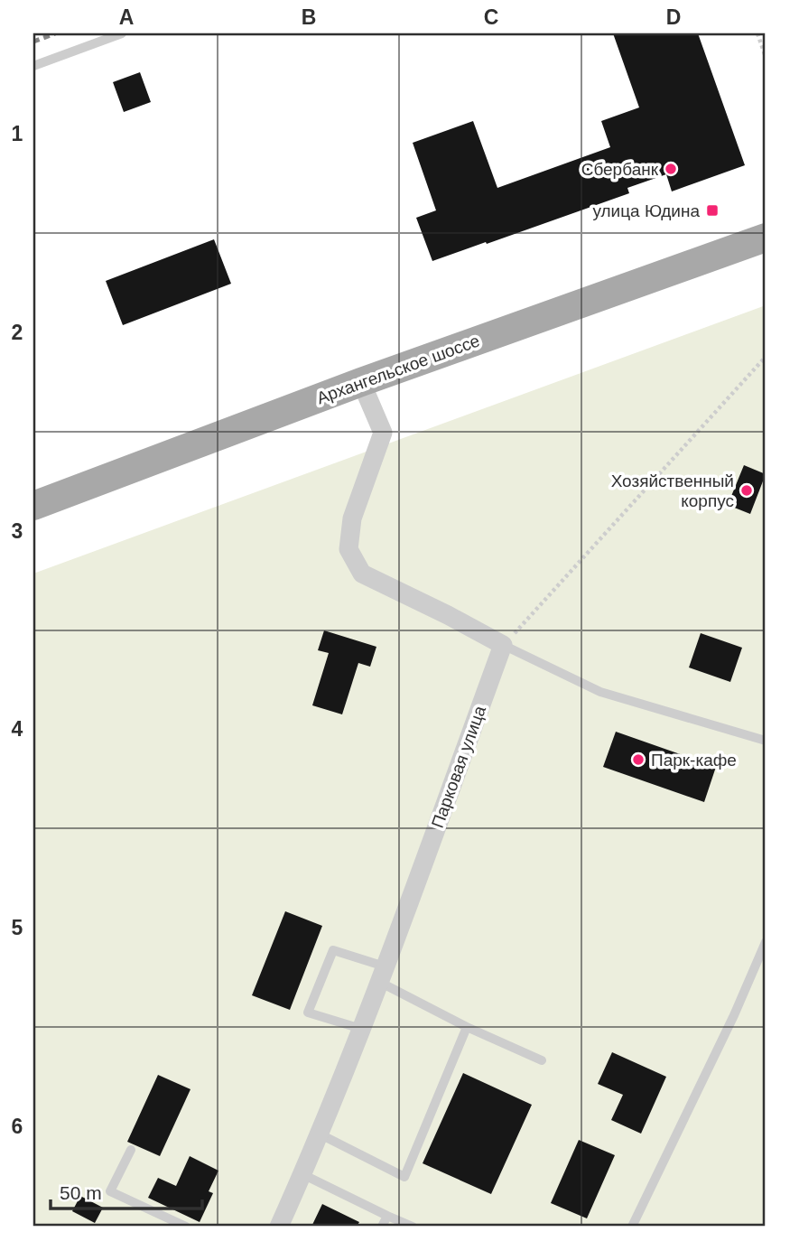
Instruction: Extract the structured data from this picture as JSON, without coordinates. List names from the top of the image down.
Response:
{
  "streets": {
    "main road": ["Архангельское шоссе"],
    "street": ["Парковая улица"]
  },
  "places": {
    "other": ["Сбербанк", "Хозяйственный корпус", "Парк-кафе"],
    "transit": ["улица Юдина"]
  },
  "scale_bar": "50 m",
  "grid": {
    "columns": [
      "A",
      "B",
      "C",
      "D"
    ],
    "rows": [
      "1",
      "2",
      "3",
      "4",
      "5",
      "6"
    ]
  }
}
